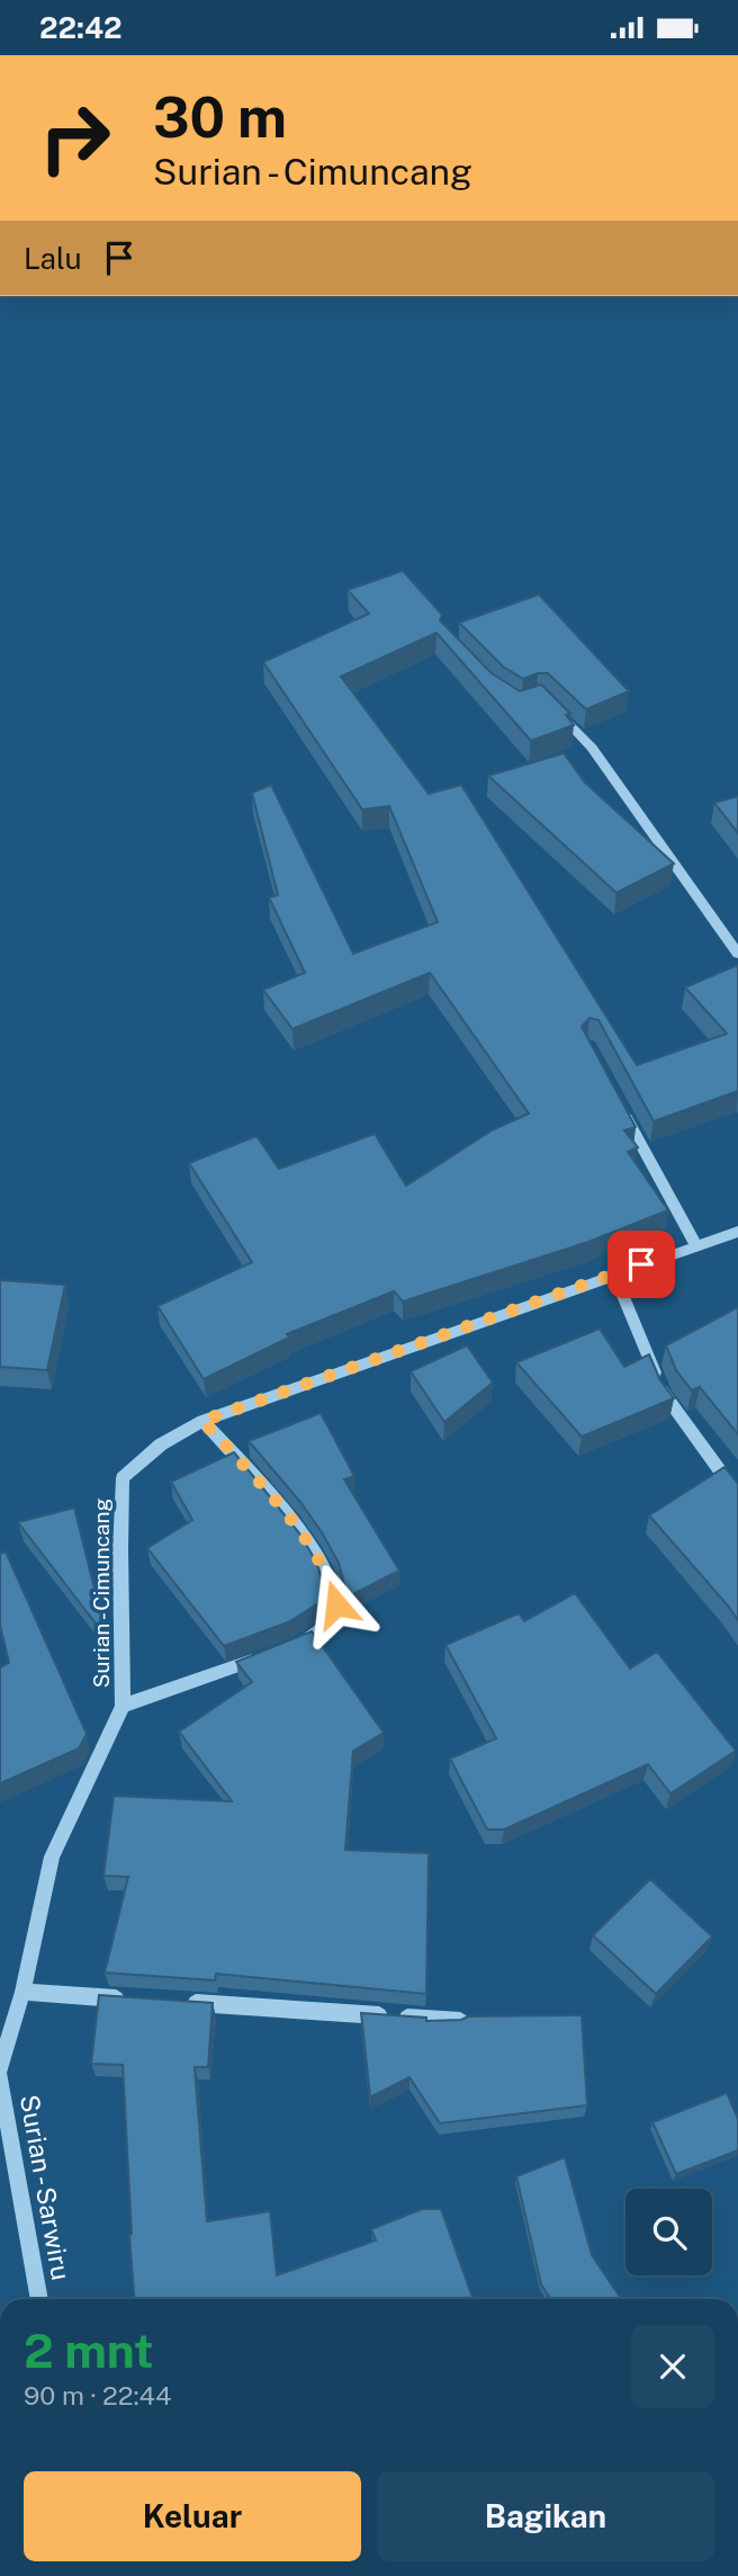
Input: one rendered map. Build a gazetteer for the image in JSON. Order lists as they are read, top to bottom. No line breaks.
{"streets":{"street":["Surian - Cimuncang","Surian - Sarwiru"]},"page":{"status":"22:42","turn":["30 m","Surian - Cimuncang"],"then":"Lalu","heading":["2 mnt","90 m · 22:44"],"buttons":["Keluar","Bagikan"]}}
